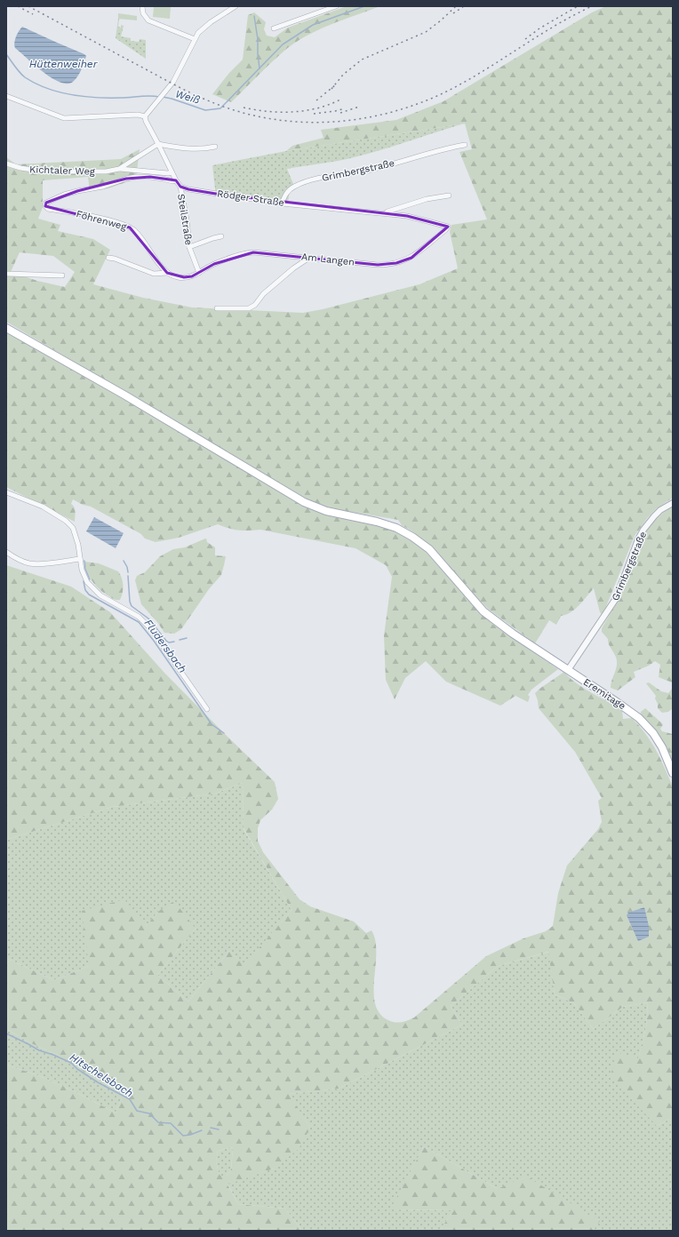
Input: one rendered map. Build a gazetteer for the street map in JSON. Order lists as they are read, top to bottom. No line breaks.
{"streets":{"main road":["Eremitage"],"street":["Kichtaler Weg","Grimbergstraße","Rödger Straße","Steilstraße","Föhrenweg","Am Langen"]},"crossings":[["Grimbergstraße","Rödger Straße"],["Grimbergstraße","Eremitage"],["Rödger Straße","Steilstraße"],["Rödger Straße","Am Langen"],["Steilstraße","Am Langen"]],"water":["Hüttenweiher","Weiß","Fludersbach","Hitschelsbach"]}
